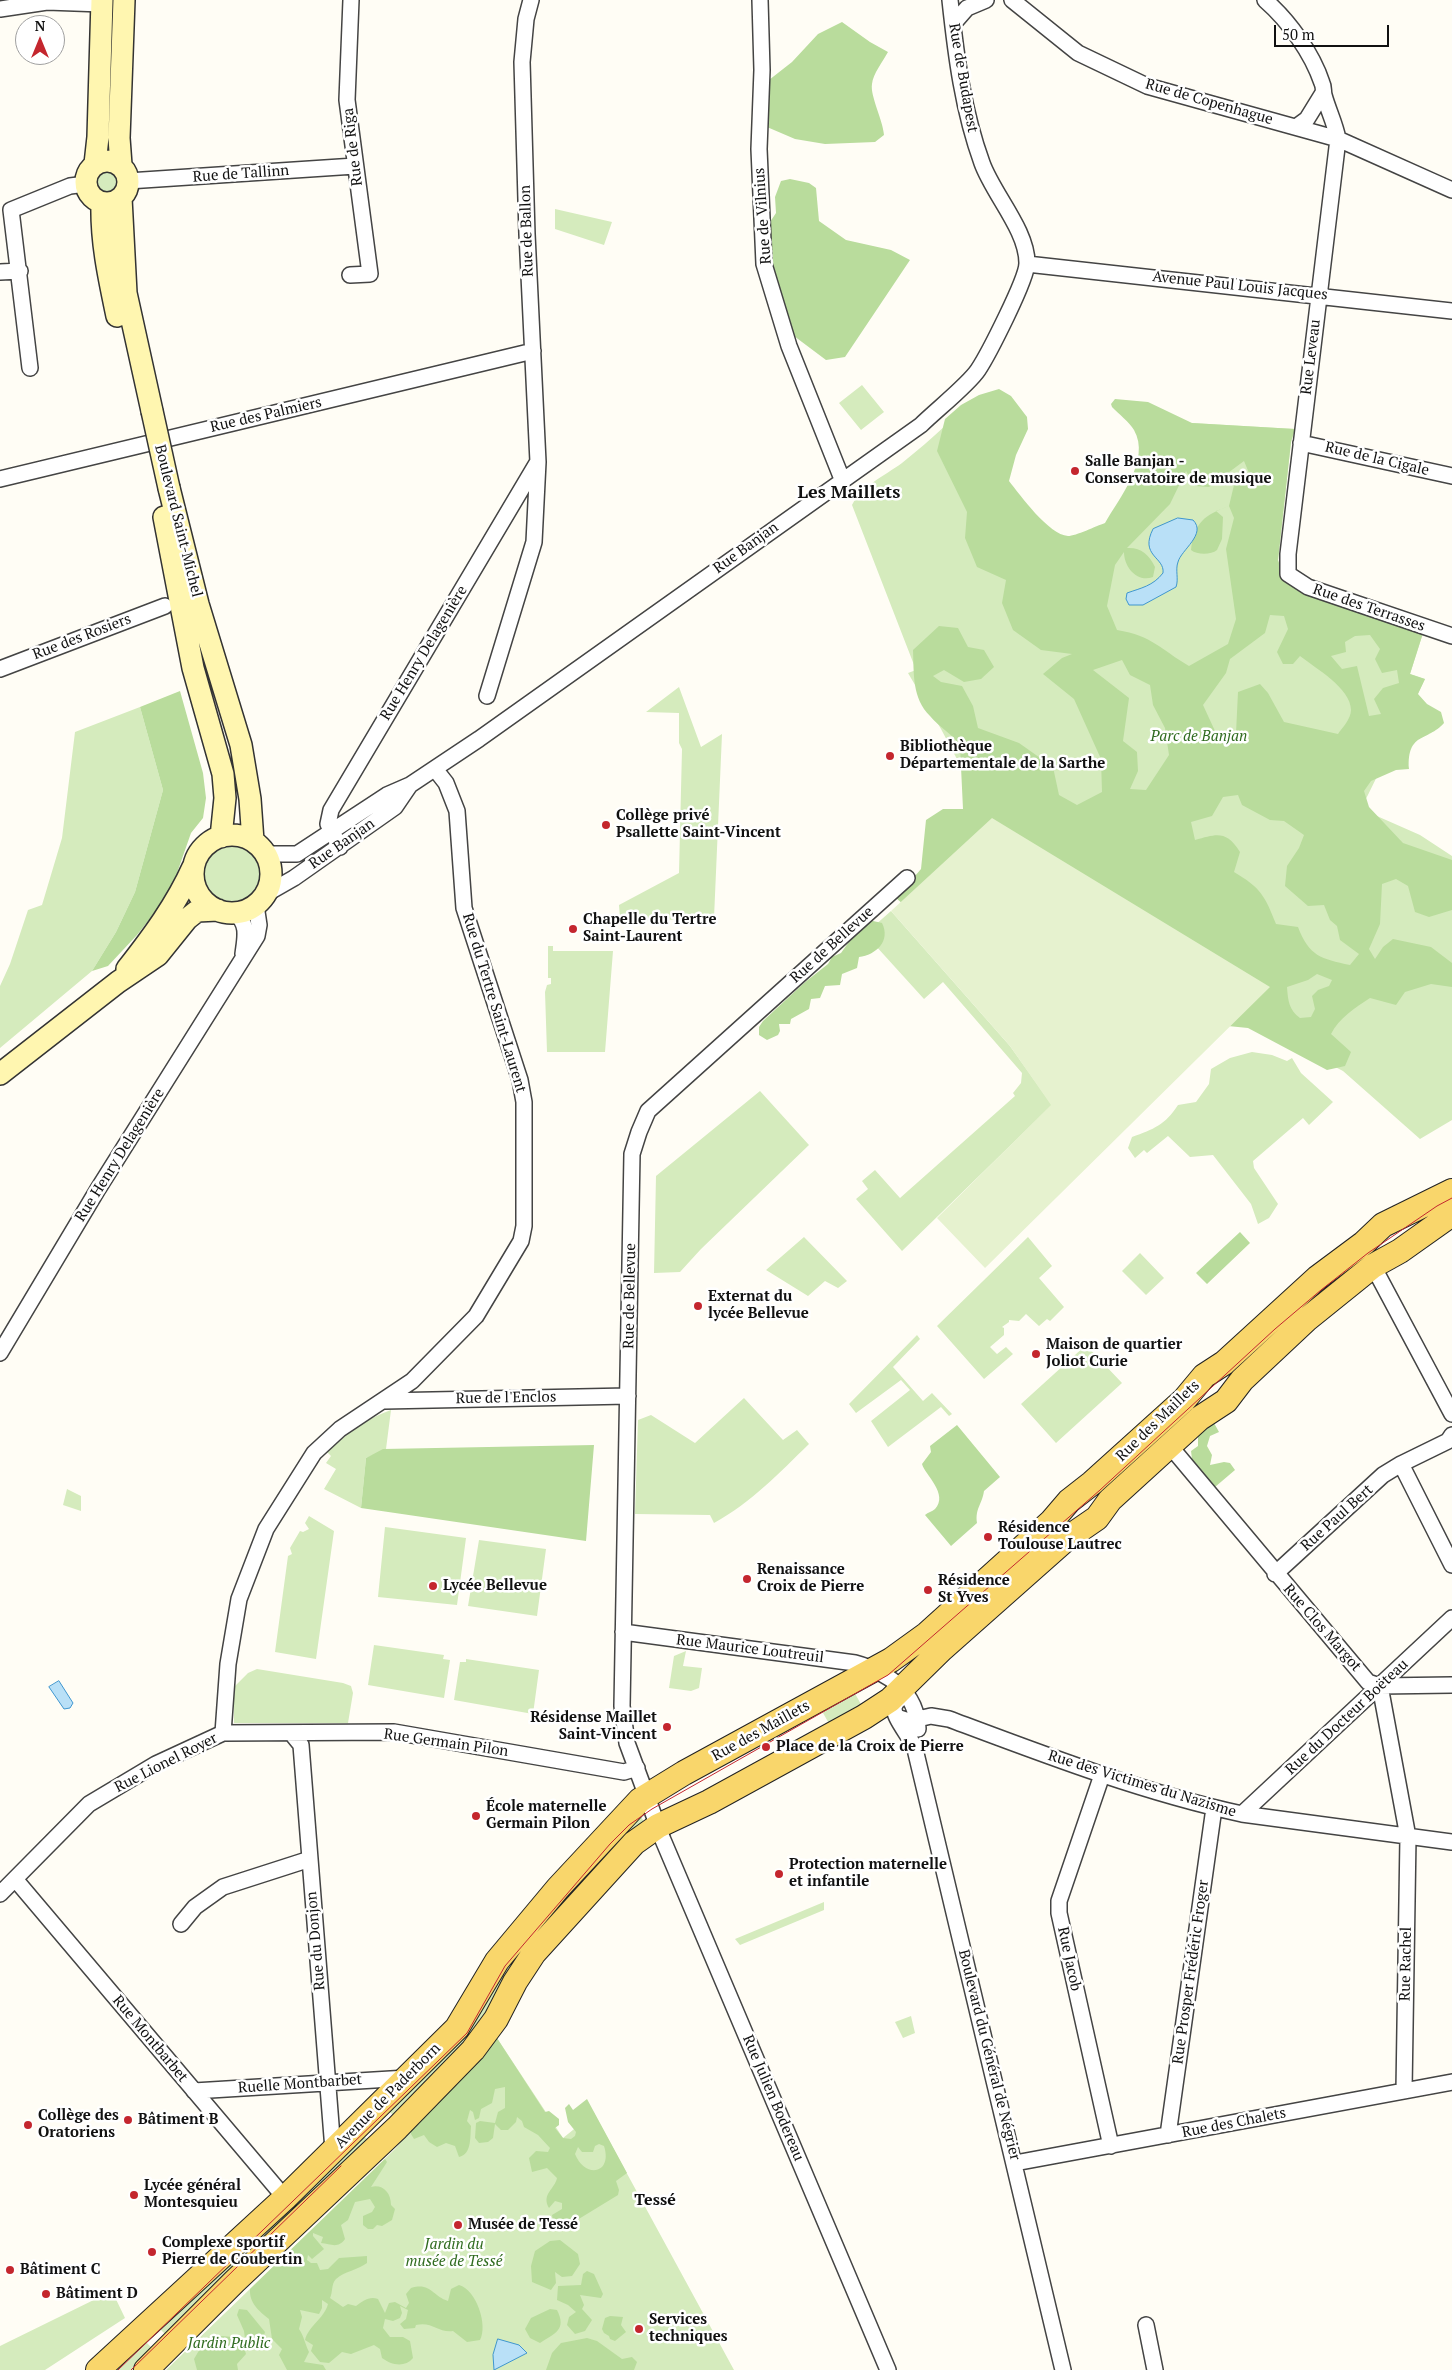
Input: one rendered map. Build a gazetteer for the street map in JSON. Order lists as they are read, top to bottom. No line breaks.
{"streets":{"main road":["Boulevard Saint-Michel","Rue des Maillets","Avenue de Paderborn"],"street":["Rue de Budapest","Rue de Copenhague","Rue de Riga","Rue de Tallinn","Rue de Vilnius","Rue de Ballon","Avenue Paul Louis Jacques","Rue Leveau","Rue des Palmiers","Rue de la Cigale","Rue Banjan","Rue des Terrasses","Rue des Rosiers","Rue Henry Delagenière","Rue de Bellevue","Rue du Tertre Saint-Laurent","Rue de l'Enclos","Rue Paul Bert","Rue Clos Margot","Rue Maurice Loutreuil","Rue du Docteur Boëteau","Rue Germain Pilon","Rue Lionel Royer","Rue des Victimes du Nazisme","Rue du Donjon","Rue Jacob","Rue Rachel","Rue Prosper Frédéric Froger","Rue Montbarbet","Boulevard du Général de Négrier","Ruelle Montbarbet","Rue Julien Bodereau","Rue des Chalets"]},"crossings":[["Rue de Budapest","Avenue Paul Louis Jacques"],["Rue de Budapest","Rue Banjan"],["Rue de Copenhague","Rue Leveau"],["Rue de Riga","Rue de Tallinn"],["Rue de Tallinn","Boulevard Saint-Michel"],["Rue de Vilnius","Rue Banjan"],["Rue de Ballon","Rue des Palmiers"],["Rue de Ballon","Rue Henry Delagenière"],["Avenue Paul Louis Jacques","Rue Leveau"],["Avenue Paul Louis Jacques","Rue Banjan"],["Rue Leveau","Rue de la Cigale"],["Rue Leveau","Rue des Terrasses"],["Boulevard Saint-Michel","Rue Banjan"],["Boulevard Saint-Michel","Rue Henry Delagenière"],["Rue Banjan","Rue Henry Delagenière"],["Rue Banjan","Rue du Tertre Saint-Laurent"],["Rue de Bellevue","Rue de l'Enclos"],["Rue de Bellevue","Rue des Maillets"],["Rue de Bellevue","Rue Maurice Loutreuil"],["Rue de Bellevue","Rue Germain Pilon"],["Rue de Bellevue","Avenue de Paderborn"],["Rue de Bellevue","Rue Julien Bodereau"],["Rue du Tertre Saint-Laurent","Rue de l'Enclos"],["Rue du Tertre Saint-Laurent","Rue Germain Pilon"],["Rue du Tertre Saint-Laurent","Rue Lionel Royer"],["Rue des Maillets","Rue Clos Margot"],["Rue des Maillets","Rue Maurice Loutreuil"],["Rue des Maillets","Rue des Victimes du Nazisme"],["Rue des Maillets","Boulevard du Général de Négrier"],["Rue des Maillets","Avenue de Paderborn"],["Rue des Maillets","Rue Julien Bodereau"],["Rue Paul Bert","Rue Clos Margot"],["Rue Clos Margot","Rue du Docteur Boëteau"],["Rue du Docteur Boëteau","Rue des Victimes du Nazisme"],["Rue Germain Pilon","Rue Lionel Royer"],["Rue Germain Pilon","Rue du Donjon"],["Rue Lionel Royer","Rue Montbarbet"],["Rue des Victimes du Nazisme","Rue Jacob"],["Rue des Victimes du Nazisme","Rue Rachel"],["Rue des Victimes du Nazisme","Rue Prosper Frédéric Froger"],["Rue des Victimes du Nazisme","Boulevard du Général de Négrier"],["Rue du Donjon","Ruelle Montbarbet"],["Rue du Donjon","Avenue de Paderborn"],["Rue Jacob","Rue des Chalets"],["Rue Rachel","Rue des Chalets"],["Rue Prosper Frédéric Froger","Rue des Chalets"],["Rue Montbarbet","Ruelle Montbarbet"],["Rue Montbarbet","Avenue de Paderborn"],["Boulevard du Général de Négrier","Rue des Chalets"],["Ruelle Montbarbet","Avenue de Paderborn"],["Avenue de Paderborn","Rue Julien Bodereau"]],"districts":["Les Maillets","Tessé"],"parks":["Parc de Banjan","Jardin du musée de Tessé","Jardin Public"],"places":["Salle Banjan - Conservatoire de musique","Bibliothèque Départementale de la Sarthe","Collège privé Psallette Saint-Vincent","Chapelle du Tertre Saint-Laurent","Externat du lycée Bellevue","Maison de quartier Joliot Curie","Résidence Toulouse Lautrec","Renaissance Croix de Pierre","Lycée Bellevue","Résidence St Yves","Résidense Maillet Saint-Vincent","Place de la Croix de Pierre","École maternelle Germain Pilon","Protection maternelle et infantile","Bâtiment B","Collège des Oratoriens","Lycée général Montesquieu","Musée de Tessé","Complexe sportif Pierre de Coubertin","Bâtiment C","Bâtiment D","Services techniques"],"scale_bar":"50 m","north":"top"}
